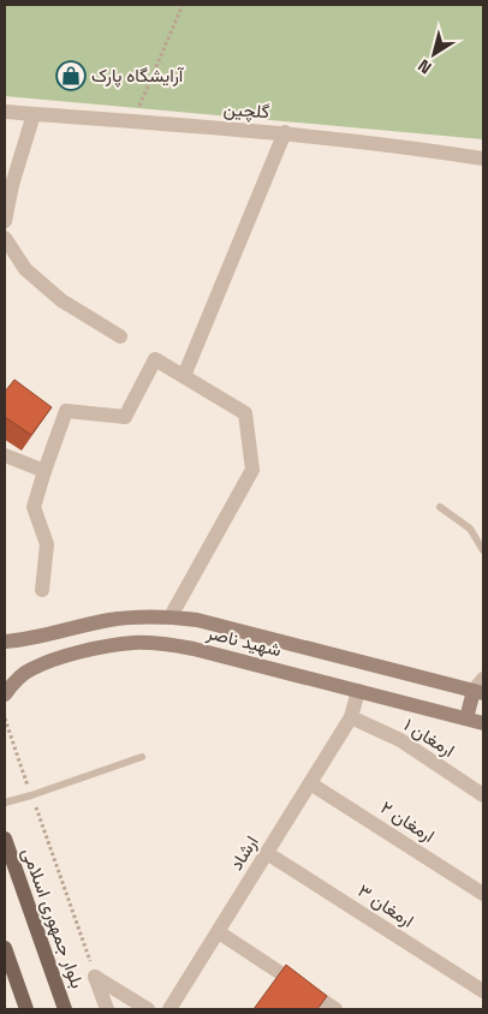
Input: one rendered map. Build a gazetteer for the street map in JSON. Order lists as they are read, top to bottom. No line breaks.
{"streets":{"main road":["شهید ناصر","بلوار جمهوری اسلامی"],"street":["گلچین","ارمغان ۱","ارمغان ۲","ارشاد","ارمغان ۳"]},"crossings":[["شهید ناصر","ارشاد"],["ارمغان ۱","ارشاد"],["ارمغان ۲","ارشاد"],["ارشاد","ارمغان ۳"]],"places":{"shop":["آرایشگاه پارک"]},"north":"bottom left"}
